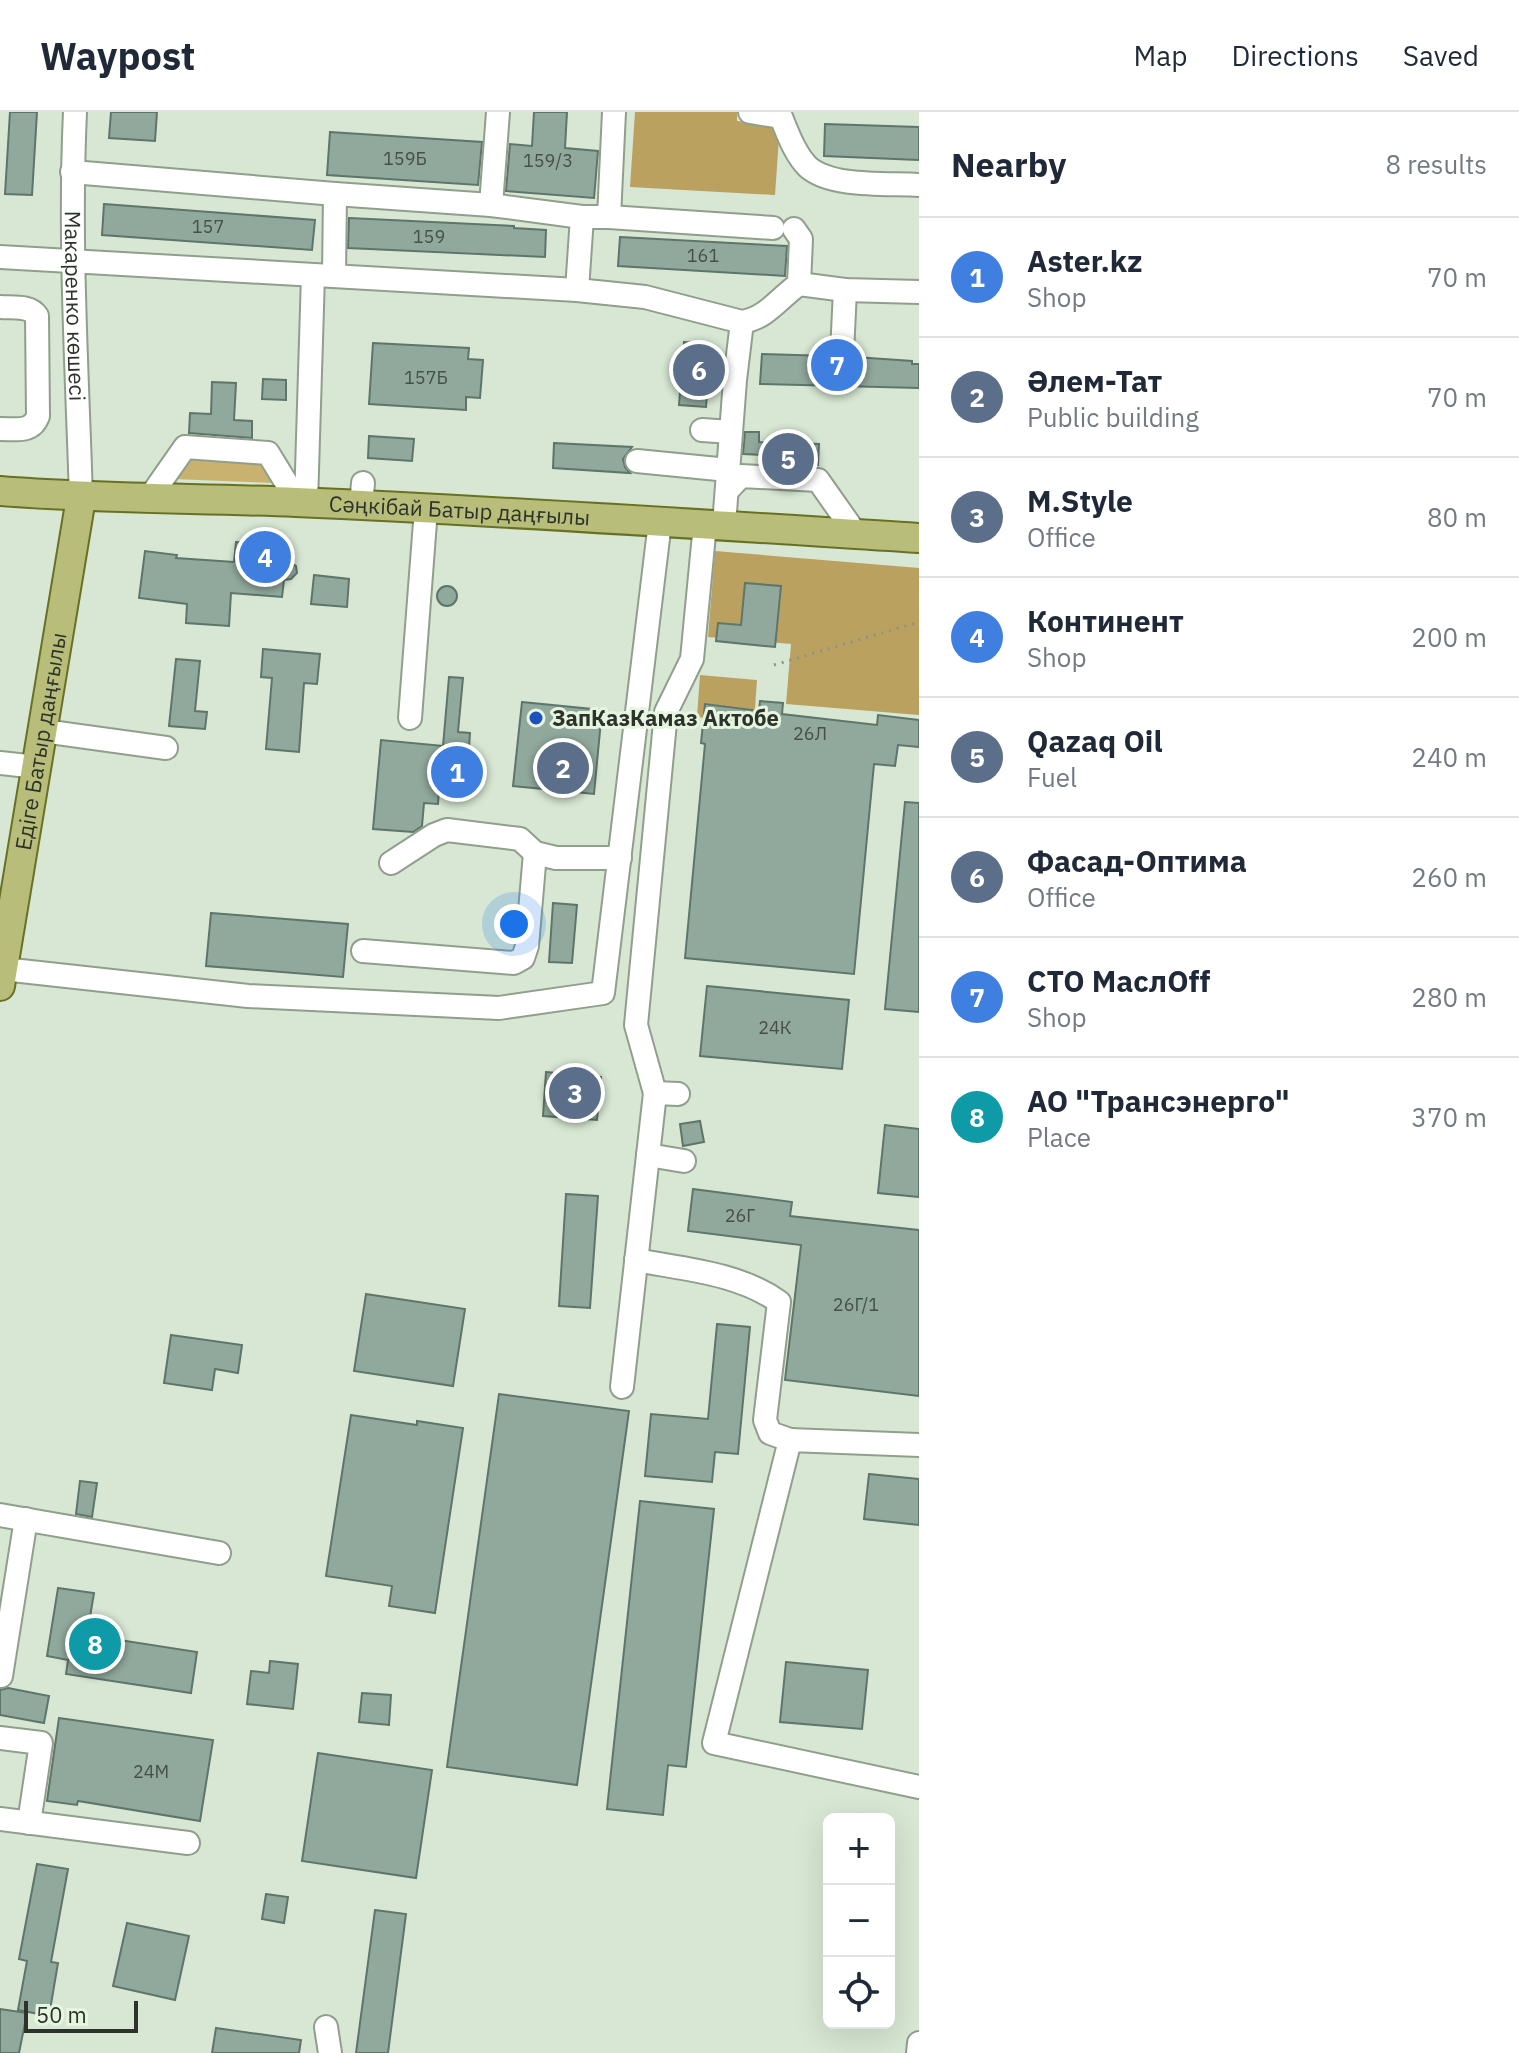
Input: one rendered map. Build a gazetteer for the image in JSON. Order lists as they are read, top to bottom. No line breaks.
{"streets":{"main road":["Сәңкібай Батыр даңғылы","Едіге Батыр даңғылы"],"street":["Макаренко көшесі"]},"crossings":[["Макаренко көшесі","Сәңкібай Батыр даңғылы"],["Макаренко көшесі","Едіге Батыр даңғылы"],["Сәңкібай Батыр даңғылы","Едіге Батыр даңғылы"]],"places":["ЗапКазКамаз Актобе"],"house_numbers":["159Б","159/3","157","159","161","157Б","26Л","24К","26Г","26Г/1","24М"],"scale_bar":"50 m","page":{"header":"Waypost","nav":["Map","Directions","Saved"],"heading":["Nearby","8 results"],"list":[{"mark":"1","name":"Aster.kz","note":"Shop","value":"70 m"},{"mark":"2","name":"Әлем-Тат","note":"Public building","value":"70 m"},{"mark":"3","name":"M.Style","note":"Office","value":"80 m"},{"mark":"4","name":"Континент","note":"Shop","value":"200 m"},{"mark":"5","name":"Qazaq Oil","note":"Fuel","value":"240 m"},{"mark":"6","name":"Фасад-Оптима","note":"Office","value":"260 m"},{"mark":"7","name":"СТО МаслOff","note":"Shop","value":"280 m"},{"mark":"8","name":"АО \"Трансэнерго\"","note":"Place","value":"370 m"}],"pins":["7","6","5","4","2","1","3","8"],"map_buttons":["+","−"],"scale":"50 m"}}
